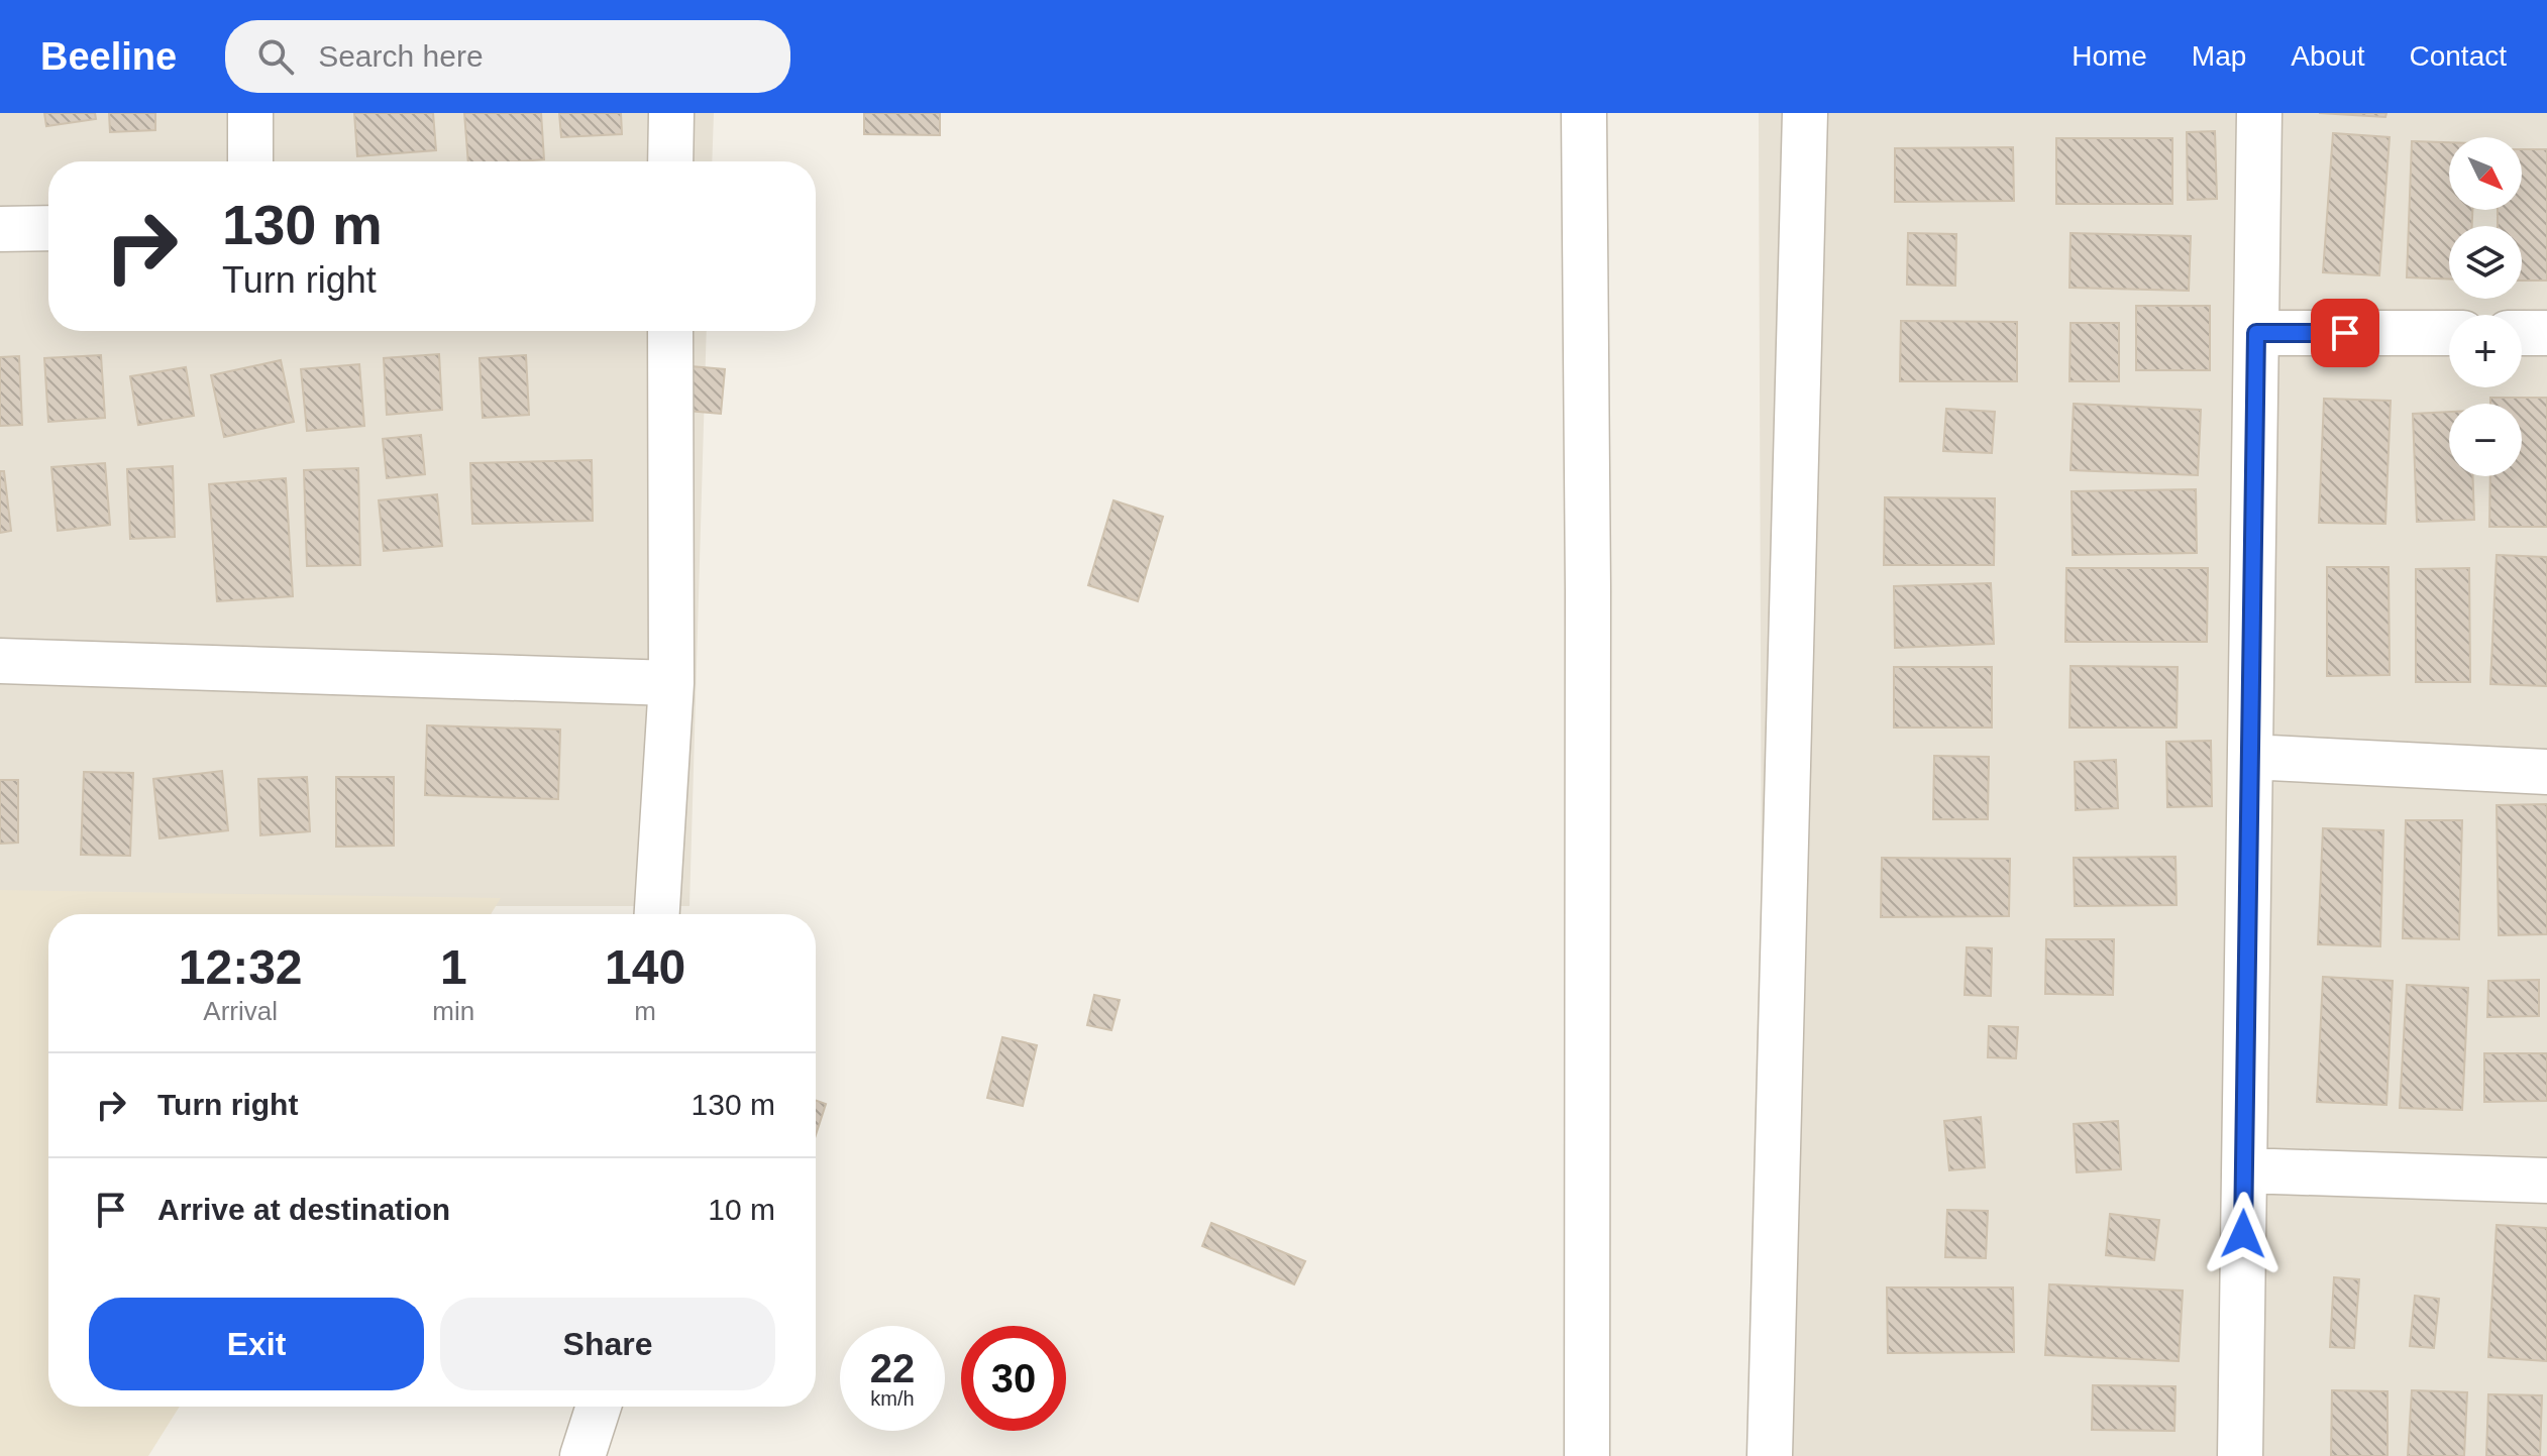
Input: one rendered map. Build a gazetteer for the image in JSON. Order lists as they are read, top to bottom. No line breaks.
{"north":"bottom right","page":{"header":"Beeline","search":"Search here","nav":["Home","Map","About","Contact"],"map_buttons":["+","−"],"turn":["130 m","Turn right"],"eta":["12:32","Arrival","1","min","140","m"],"list":[{"name":"Turn right","value":"130 m"},{"name":"Arrive at destination","value":"10 m"}],"buttons":["Exit","Share"],"speed":"22 km/h","limit":"30"}}
